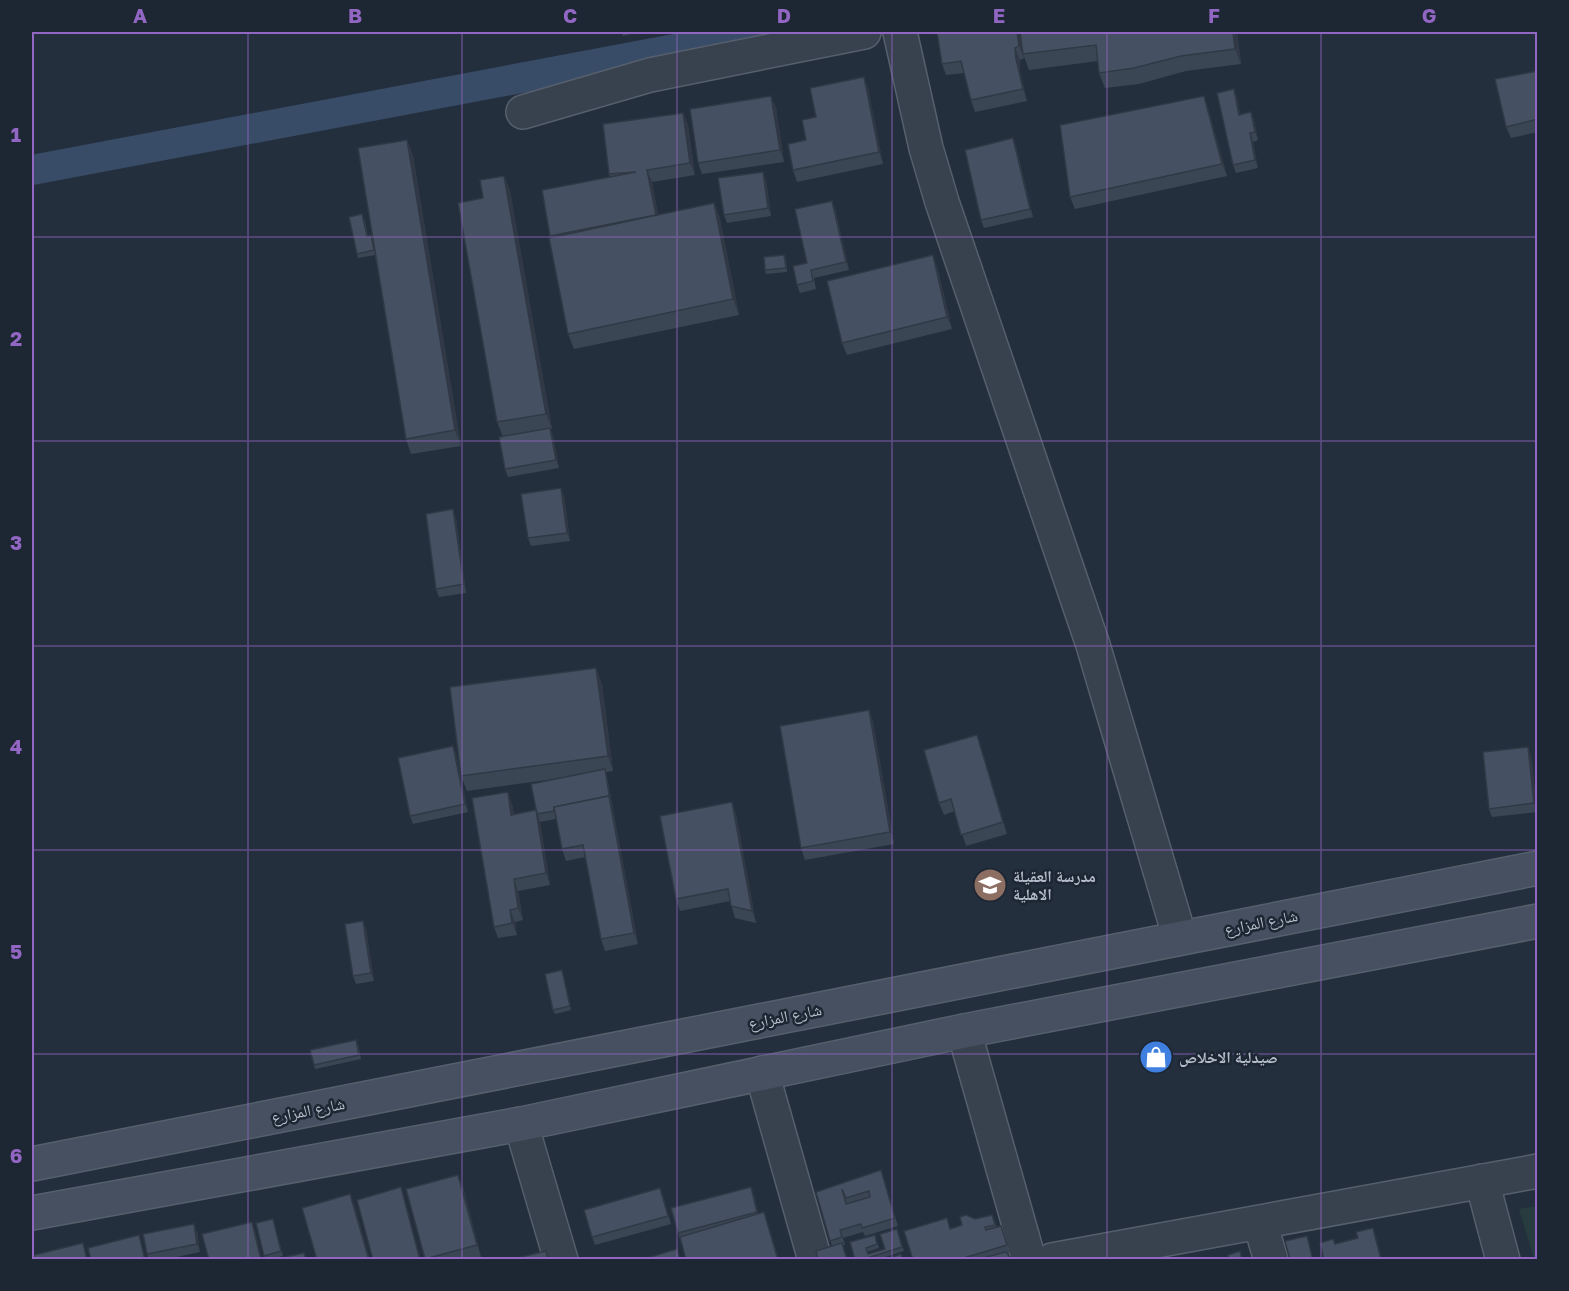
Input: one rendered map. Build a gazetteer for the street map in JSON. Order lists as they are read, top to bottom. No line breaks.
{"streets":{"street":["شارع المزارع"]},"places":{"school or university":["مدرسة العقيلة الاهلية"],"shop":["صيدلية الاخلاص"]},"grid":{"columns":["A","B","C","D","E","F","G"],"rows":["1","2","3","4","5","6"]}}
